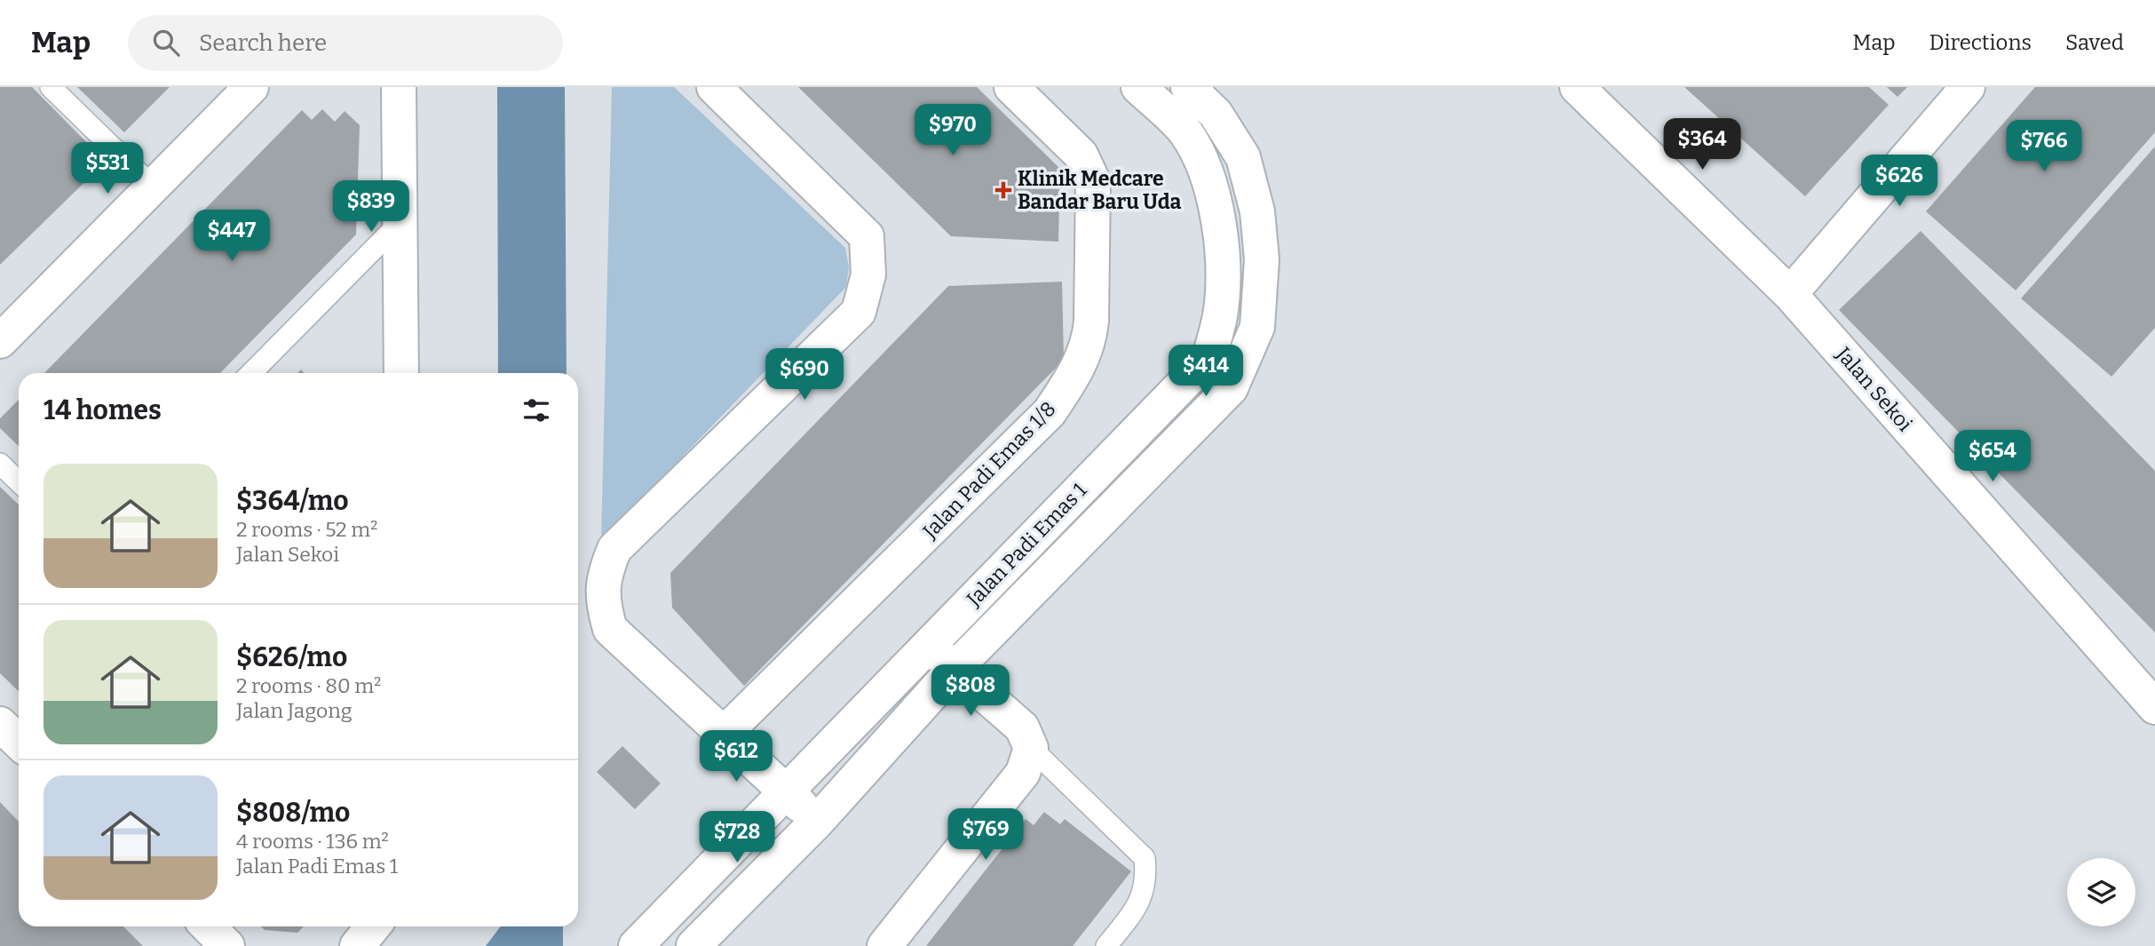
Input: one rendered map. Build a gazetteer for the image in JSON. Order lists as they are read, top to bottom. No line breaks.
{"streets":{"street":["Jalan Sekoi","Jalan Padi Emas 1/8","Jalan Padi Emas 1"]},"places":{"health":["Klinik Medcare Bandar Baru Uda"]},"page":{"header":"Map","search":"Search here","nav":["Map","Directions","Saved"],"price":["$970","$364","$766","$531","$626","$839","$447","$414","$690","$654","$808","$612","$769","$728"],"heading":"14 homes","list":[{"name":"$364/mo","note":"2 rooms · 52 m² · Jalan Sekoi"},{"name":"$626/mo","note":"2 rooms · 80 m² · Jalan Jagong"},{"name":"$808/mo","note":"4 rooms · 136 m² · Jalan Padi Emas 1"}]}}
